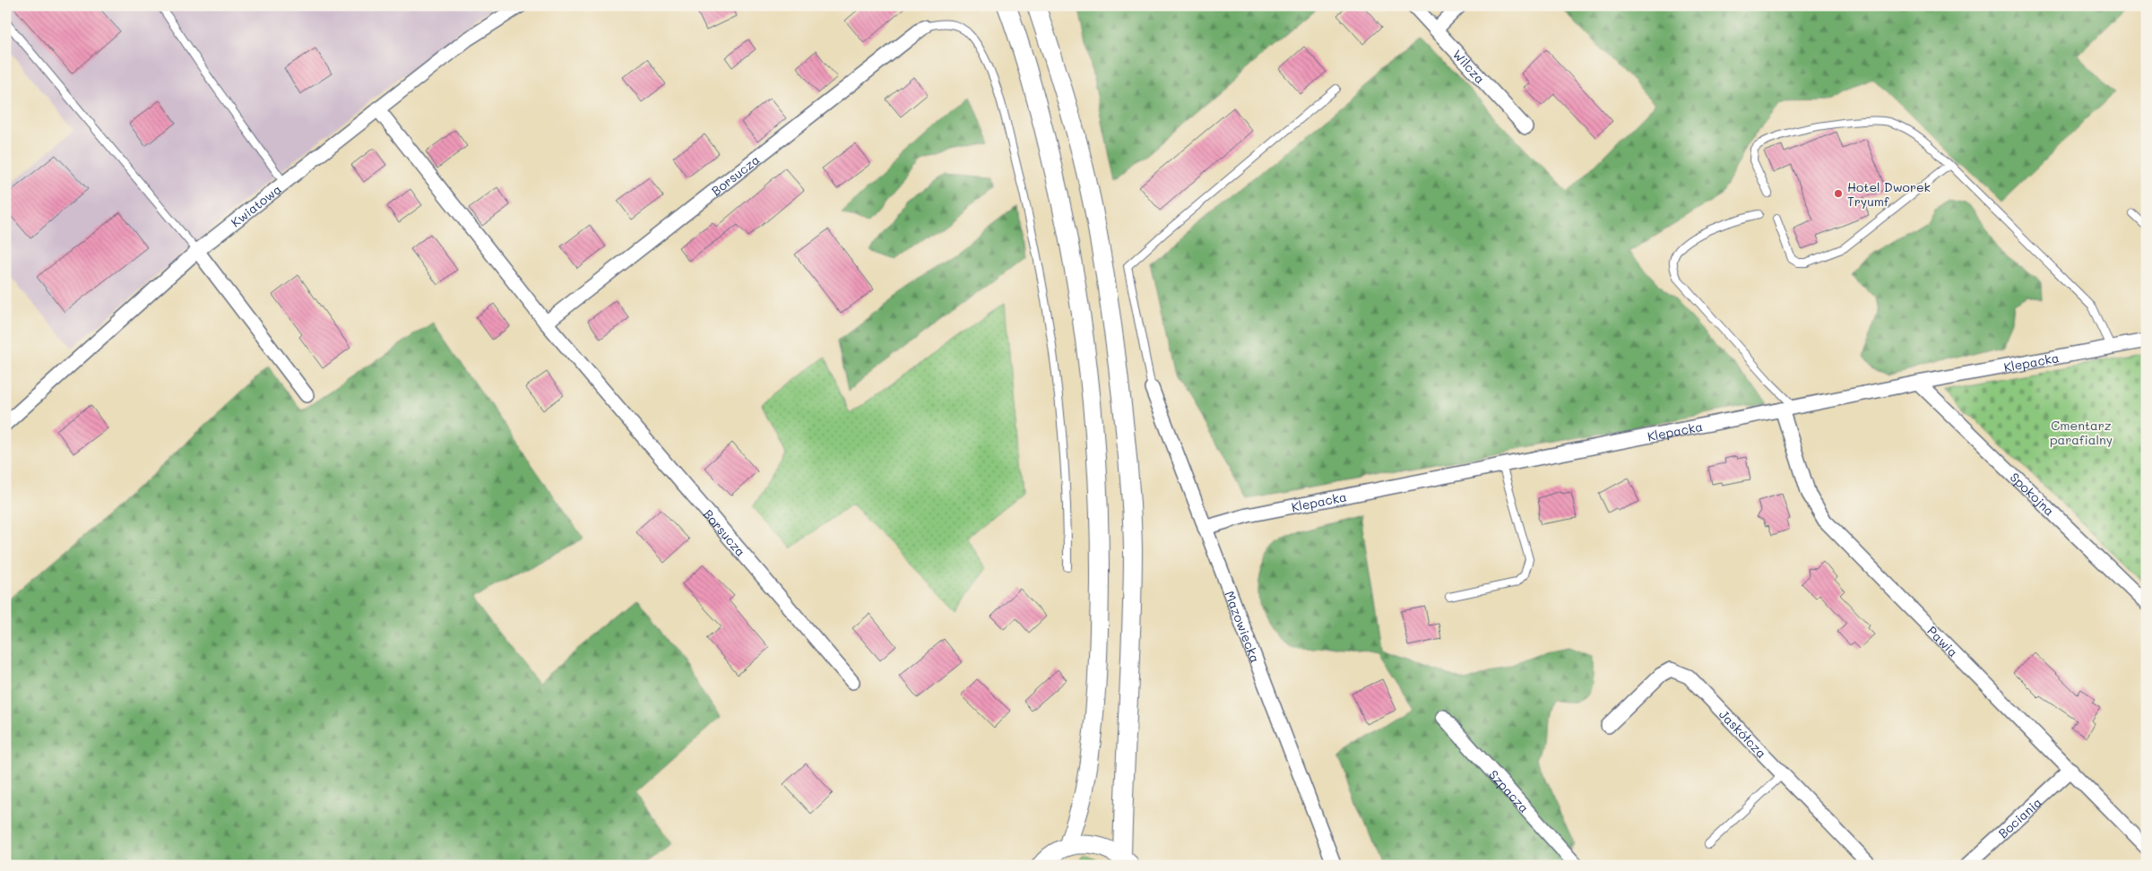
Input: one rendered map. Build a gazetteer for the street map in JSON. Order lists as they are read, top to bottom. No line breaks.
{"streets":{"street":["Wilcza","Borsucza","Kwiatowa","Klepacka","Spokojna","Mazowiecka","Pawia","Jaskółcza","Szpacza","Bociania"]},"crossings":[["Borsucza","Kwiatowa"],["Klepacka","Spokojna"],["Klepacka","Mazowiecka"],["Klepacka","Pawia"],["Pawia","Bociania"]],"parks":["Cmentarz parafialny"],"places":["Hotel Dworek Tryumf"]}
